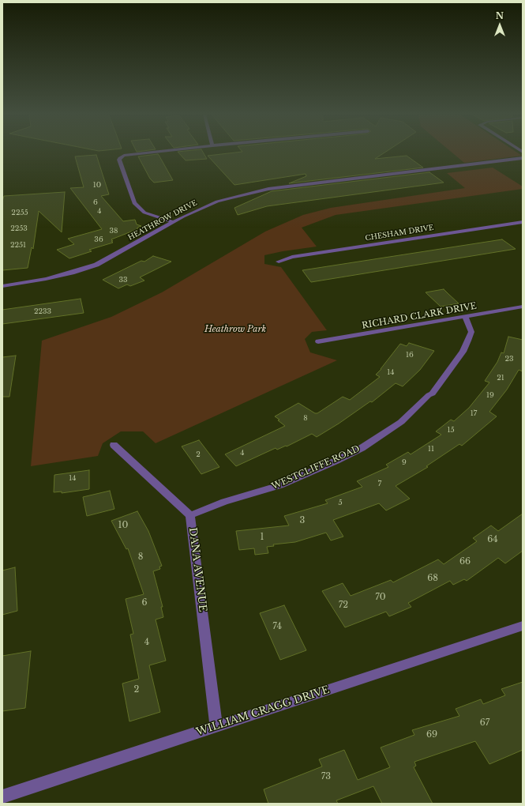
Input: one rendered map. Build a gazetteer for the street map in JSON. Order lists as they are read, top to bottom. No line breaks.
{"streets":{"street":["HEATHROW DRIVE","CHESHAM DRIVE","RICHARD CLARK DRIVE","WESTCLIFFE ROAD","DANA AVENUE","WILLIAM CRAGG DRIVE"]},"crossings":[["RICHARD CLARK DRIVE","WESTCLIFFE ROAD"],["WESTCLIFFE ROAD","DANA AVENUE"],["DANA AVENUE","WILLIAM CRAGG DRIVE"]],"parks":["Heathrow Park"],"house_numbers":["10","6","4","2255","2253","38","36","2251","33","2233","16","23","14","21","19","17","8","15","11","4","2","9","14","7","5","3","10","1","64","8","66","68","70","6","72","74","4","2","67","69","73"],"north":"top"}
